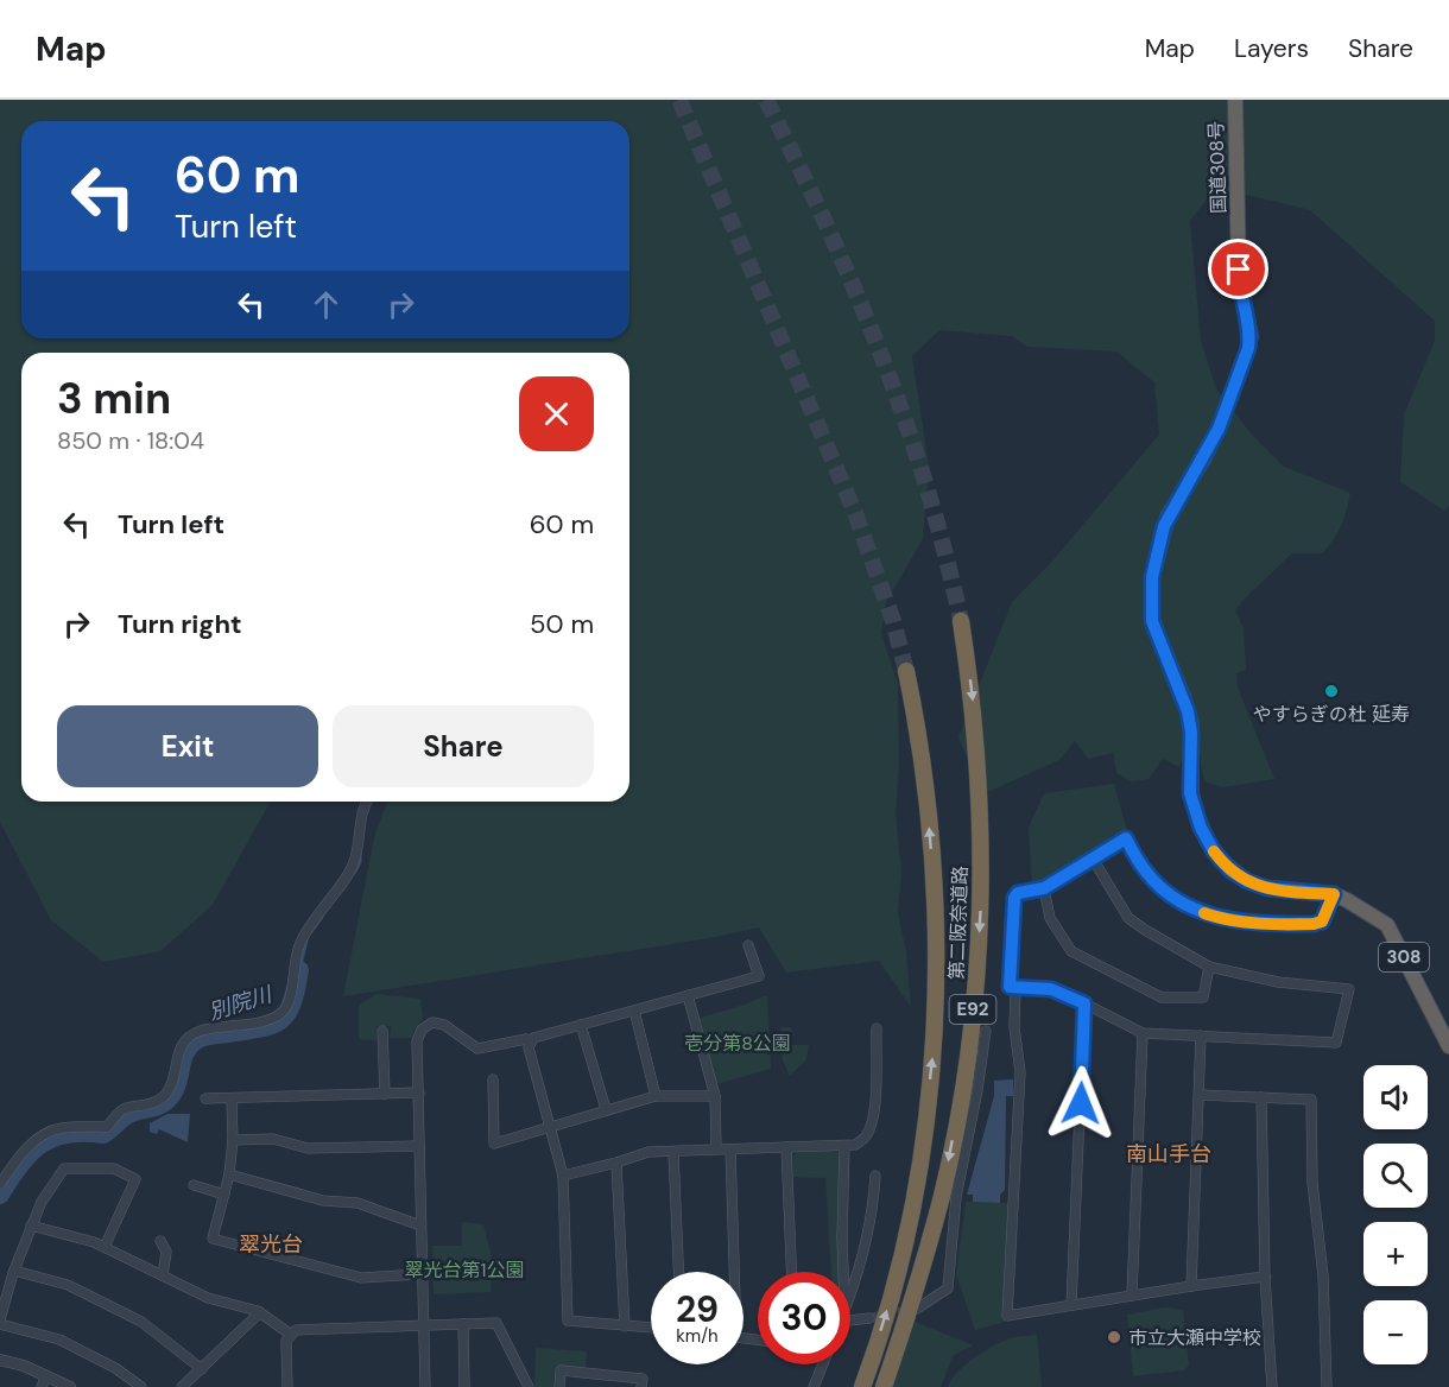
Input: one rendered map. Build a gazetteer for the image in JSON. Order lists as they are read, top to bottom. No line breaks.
{"streets":{"highway":["国道308号","第二阪奈道路","308","E92"]},"districts":["南山手台","翠光台"],"water":["別院川"],"parks":["壱分第8公園","翠光台第1公園"],"places":["やすらぎの杜 延寿","市立大瀬中学校"],"page":{"header":"Map","nav":["Map","Layers","Share"],"turn":["60 m","Turn left"],"heading":["3 min","850 m · 18:04"],"list":[{"name":"Turn left","value":"60 m"},{"name":"Turn right","value":"50 m"}],"buttons":["Exit","Share"],"map_buttons":["+","−"],"speed":"29 km/h","limit":"30"}}
